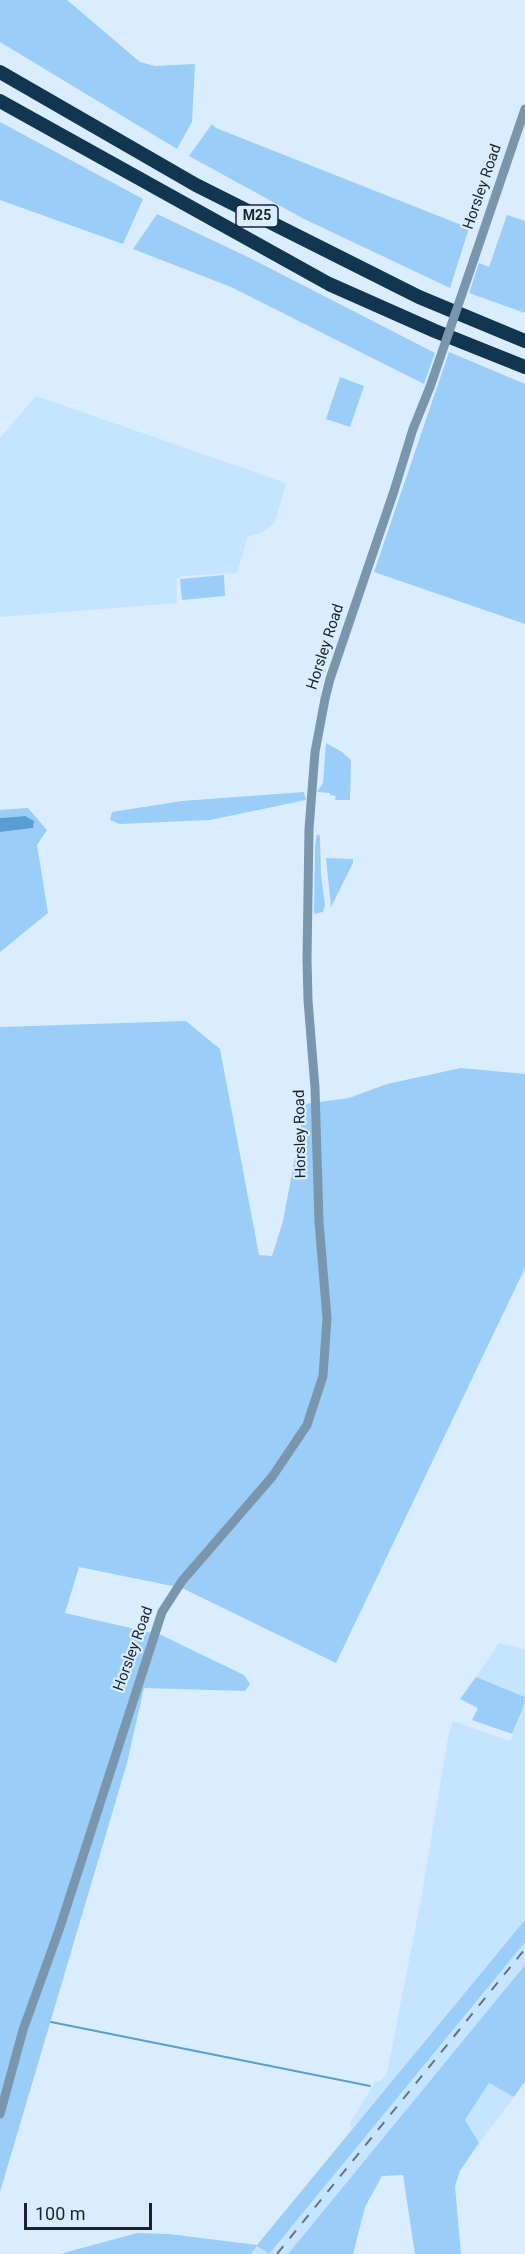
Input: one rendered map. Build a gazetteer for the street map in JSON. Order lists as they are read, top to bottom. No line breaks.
{"streets":{"highway":["M25"],"street":["Horsley Road"]},"scale_bar":"100 m"}
